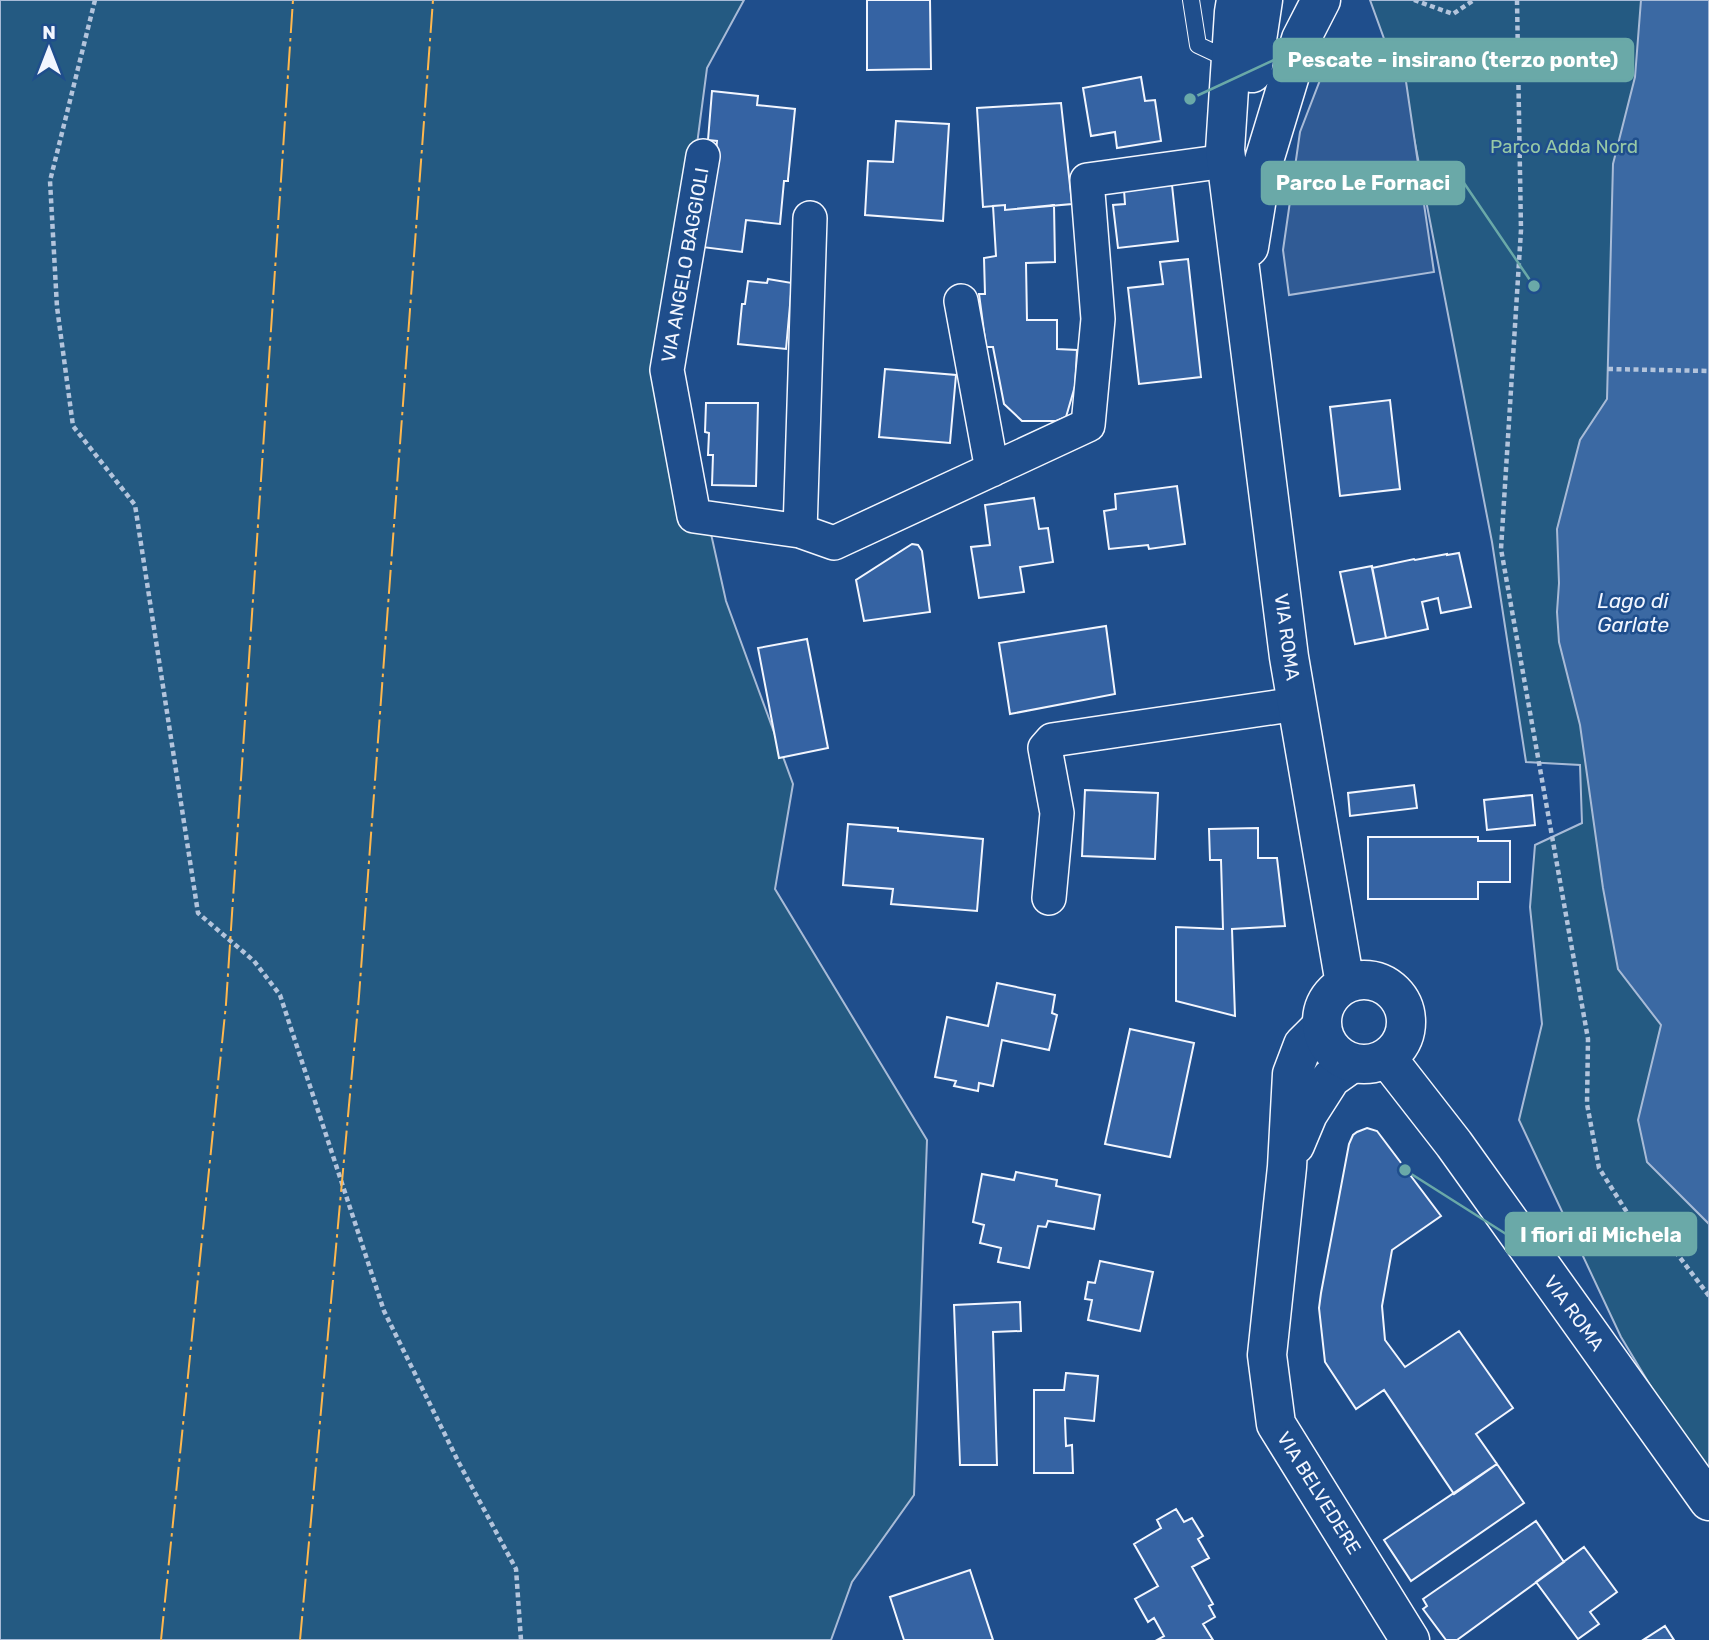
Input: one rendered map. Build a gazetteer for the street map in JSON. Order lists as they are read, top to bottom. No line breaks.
{"streets":{"main road":["VIA ROMA","VIA BELVEDERE"],"street":["VIA ANGELO BAGGIOLI"]},"crossings":[["VIA ROMA","VIA BELVEDERE"]],"water":["Lago di Garlate"],"parks":["Parco Adda Nord"],"places":["Pescate - insirano (terzo ponte)","Parco Le Fornaci","I fiori di Michela"],"north":"top"}
